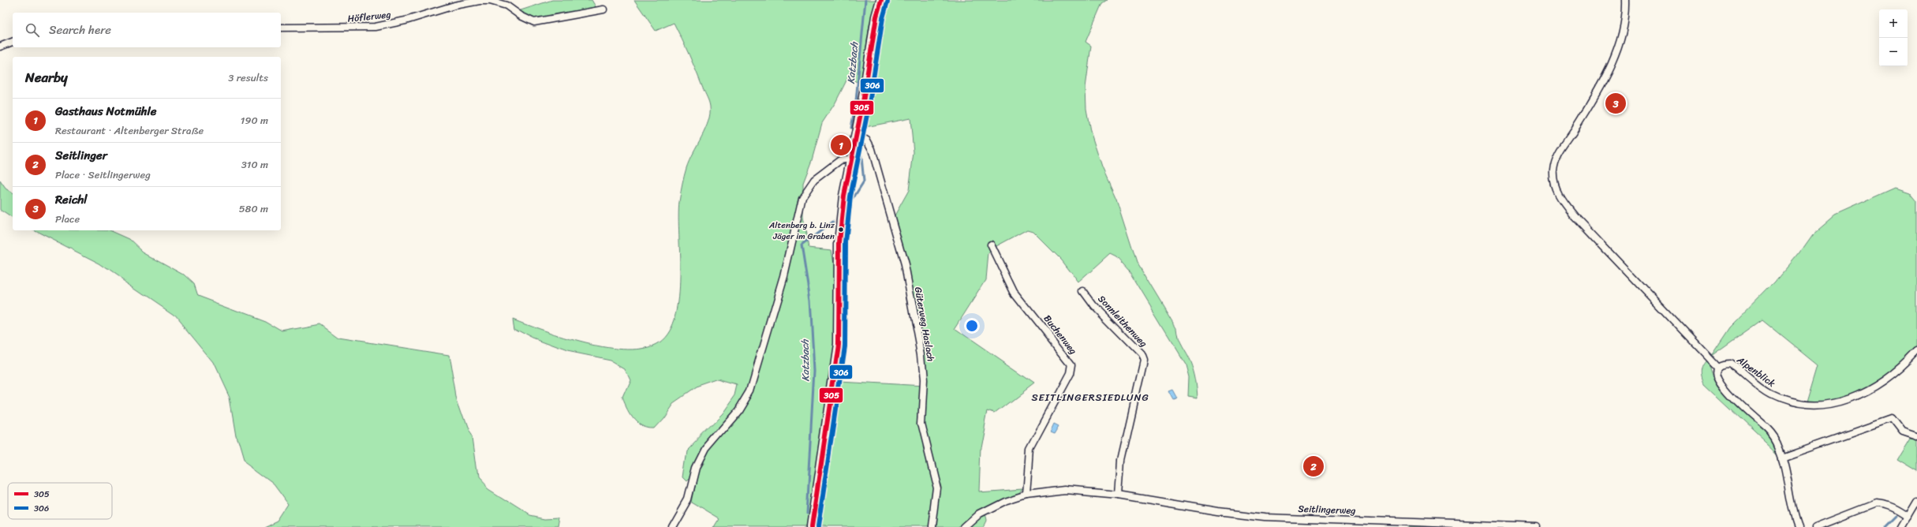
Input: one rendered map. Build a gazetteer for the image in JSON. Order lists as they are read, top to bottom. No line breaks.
{"streets":{"street":["Höflerweg","Sonnleithenweg","Güterweg Haslach","Buchenweg","Alpenblick","Seitlingerweg"]},"crossings":[["Sonnleithenweg","Seitlingerweg"]],"districts":["SEITLINGERSIEDLUNG"],"water":["Katzbach"],"places":["Altenberg b. Linz Jäger im Graben"],"lines":["transit line 305","transit line 306"],"legend":["305","306"],"page":{"map_buttons":["+","−"],"search":"Search here","heading":["Nearby","3 results"],"pins":["3","1","2"],"list":[{"mark":"1","name":"Gasthaus Notmühle","note":"Restaurant · Altenberger Straße","value":"190 m"},{"mark":"2","name":"Seitlinger","note":"Place · Seitlingerweg","value":"310 m"},{"mark":"3","name":"Reichl","note":"Place","value":"580 m"}]}}
